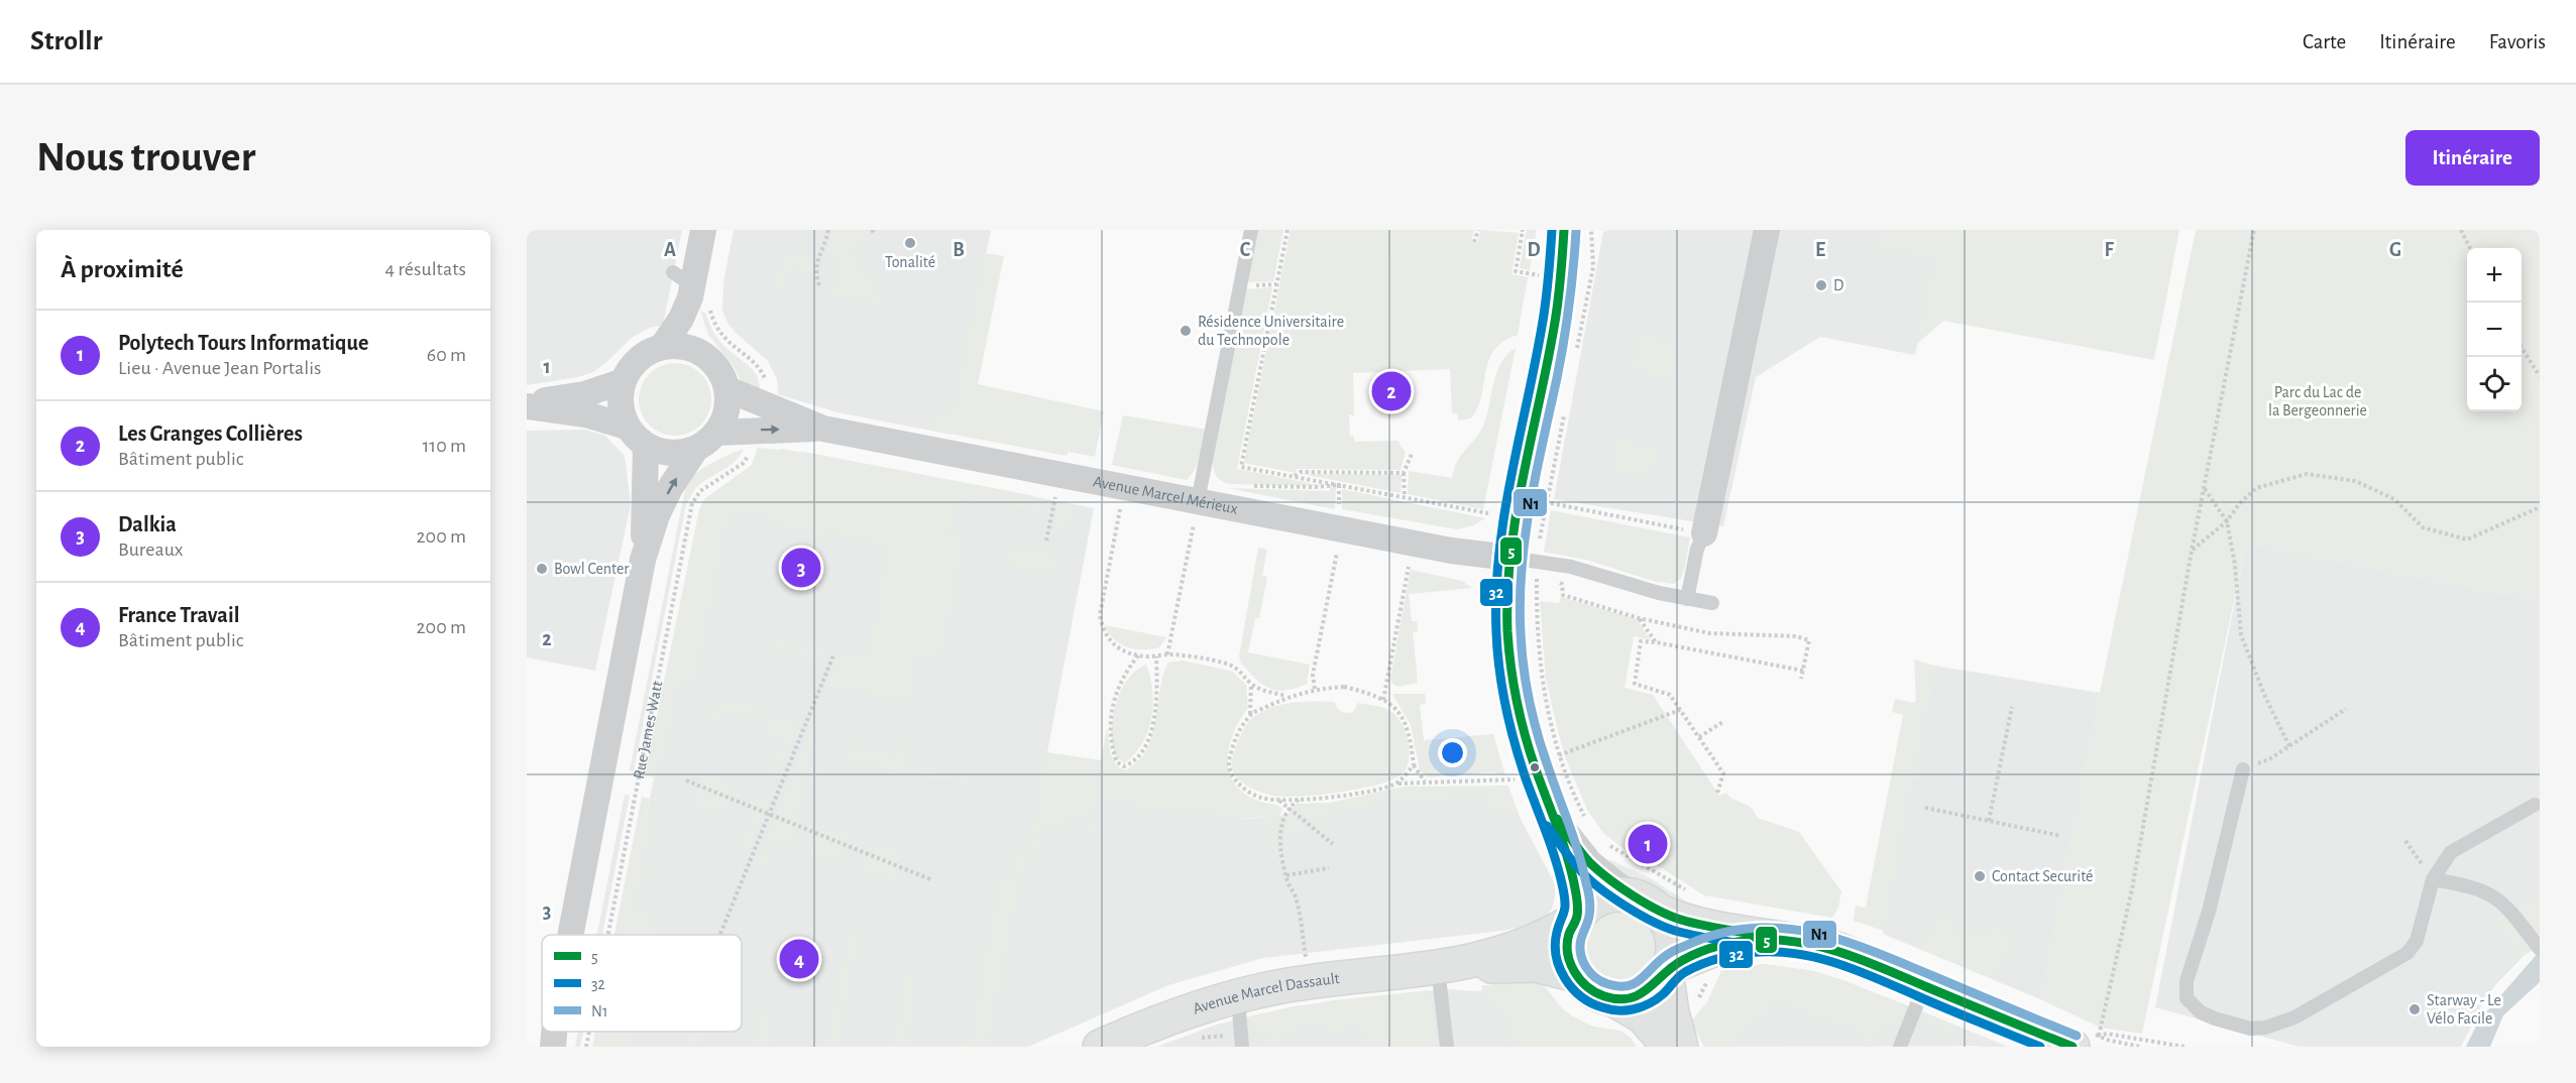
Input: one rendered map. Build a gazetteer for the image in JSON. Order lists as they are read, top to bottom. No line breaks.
{"streets":{"street":["Avenue Marcel Mérieux","Avenue Marcel Dassault"],"path":["Rue James Watt"]},"parks":["Parc du Lac de la Bergeonnerie"],"places":["Tonalité","D","Résidence Universitaire du Technopole","Bowl Center","Contact Securité","Starway - Le Vélo Facile"],"lines":["transit line 5","transit line 32","transit line N1"],"legend":["5","32","N1"],"page":{"header":"Strollr","nav":["Carte","Itinéraire","Favoris"],"buttons":"Itinéraire","title":"Nous trouver","heading":["À proximité","4 résultats"],"map_buttons":["+","−"],"list":[{"mark":"1","name":"Polytech Tours Informatique","note":"Lieu · Avenue Jean Portalis","value":"60 m"},{"mark":"2","name":"Les Granges Collières","note":"Bâtiment public","value":"110 m"},{"mark":"3","name":"Dalkia","note":"Bureaux","value":"200 m"},{"mark":"4","name":"France Travail","note":"Bâtiment public","value":"200 m"}],"pins":["2","3","1","4"]},"grid":{"columns":["A","B","C","D","E","F","G"],"rows":["1","2","3"]}}
